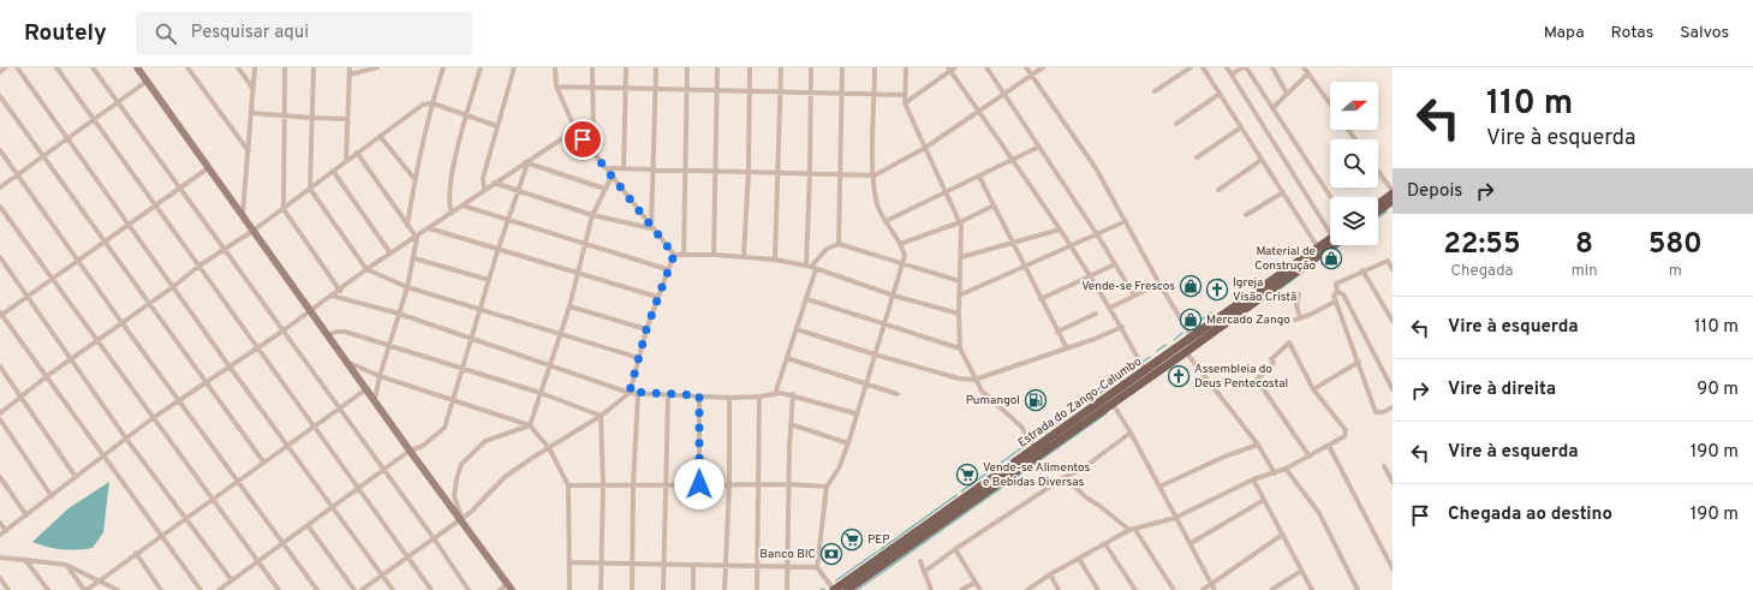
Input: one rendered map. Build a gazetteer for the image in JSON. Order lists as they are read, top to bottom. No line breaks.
{"streets":{"main road":["Estrada do Zango-Calumbo"]},"places":{"shop":["Material de Construção","Vende-se Frescos","Mercado Zango"],"church":["Igreja Visão Cristã","Assembleia do Deus Pentecostal"],"fuel station":["Pumangol"],"supermarket":["Vende-se Alimentos e Bebidas Diversas","PEP"],"bank":["Banco BIC"]},"north":"right","page":{"header":"Routely","search":"Pesquisar aqui","nav":["Mapa","Rotas","Salvos"],"turn":["110 m","Vire à esquerda"],"then":"Depois","eta":["22:55","Chegada","8","min","580","m"],"list":[{"name":"Vire à esquerda","value":"110 m"},{"name":"Vire à direita","value":"90 m"},{"name":"Vire à esquerda","value":"190 m"},{"name":"Chegada ao destino","value":"190 m"}]}}
